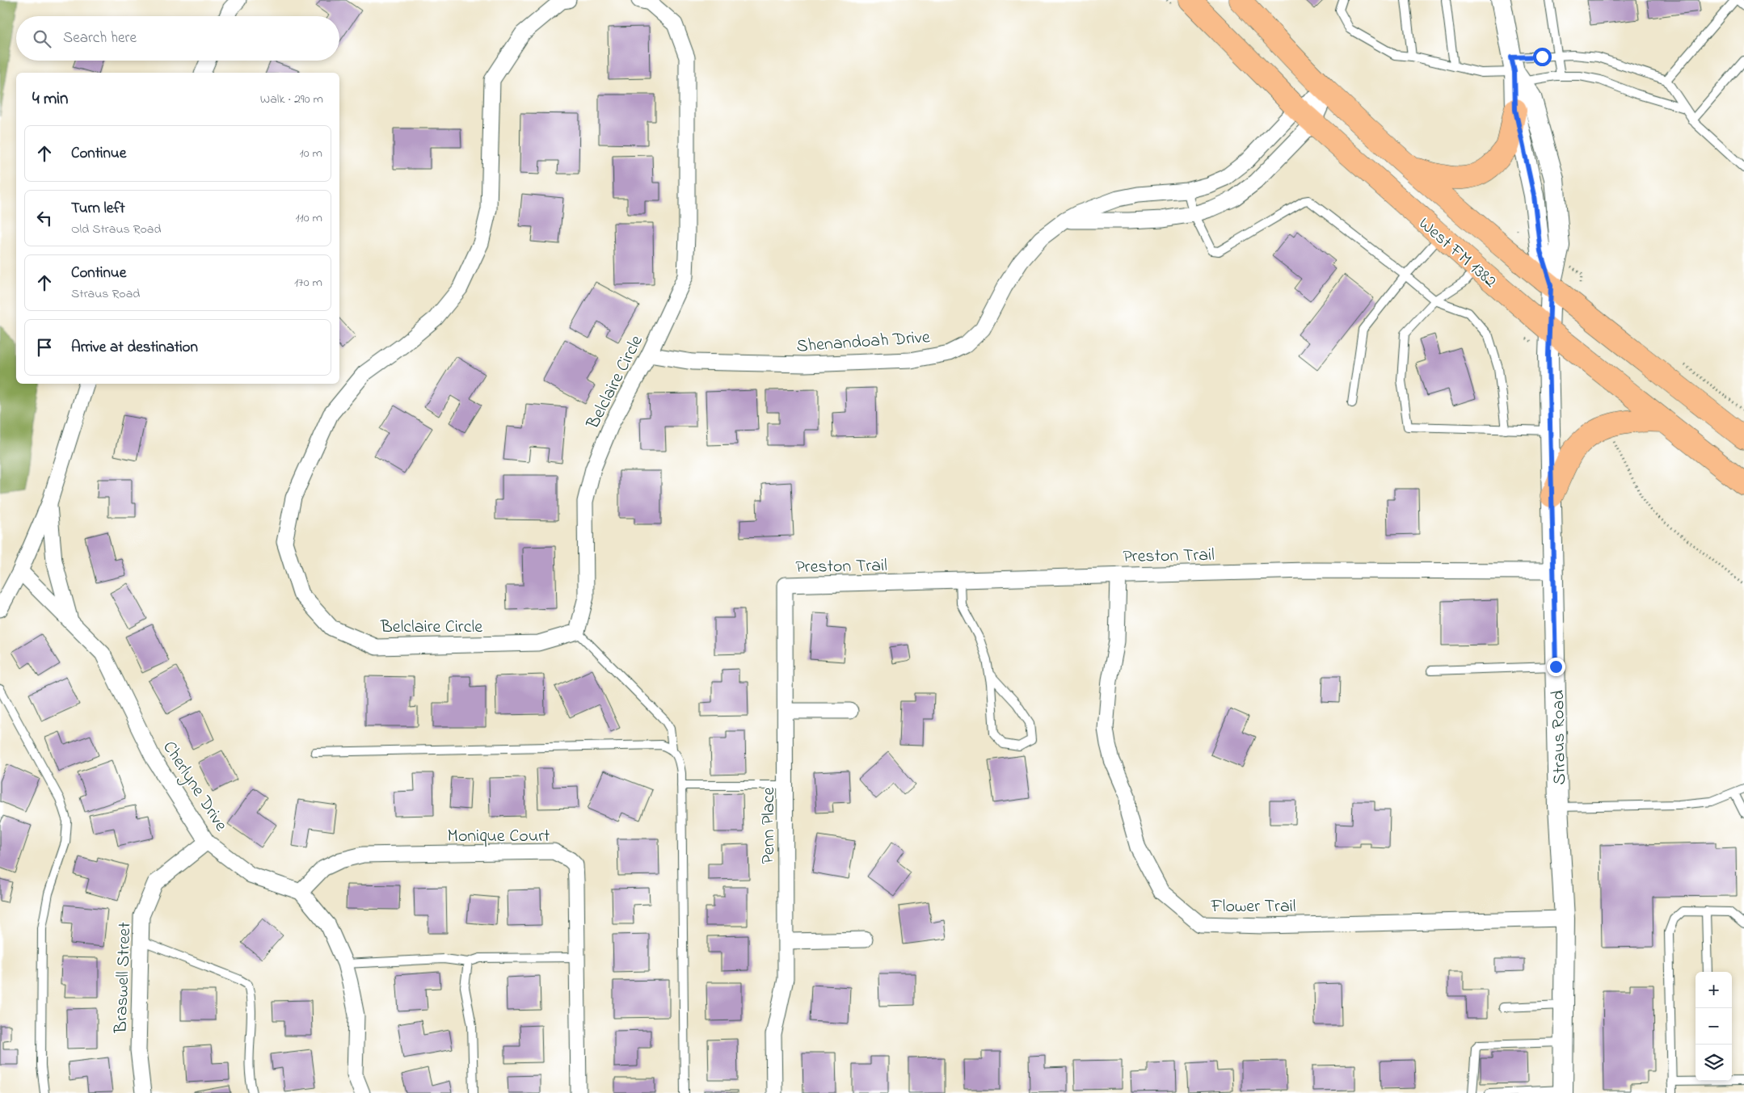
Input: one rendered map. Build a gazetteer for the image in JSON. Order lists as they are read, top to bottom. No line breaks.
{"streets":{"main road":["West FM 1382"],"street":["Shenandoah Drive","Belclaire Circle","Preston Trail","Straus Road","Cherlyne Drive","Penn Place","Monique Court","Flower Trail","Braswell Street"]},"crossings":[["West FM 1382","Shenandoah Drive"],["West FM 1382","Straus Road"],["Shenandoah Drive","Belclaire Circle"],["Preston Trail","Straus Road"],["Preston Trail","Penn Place"],["Preston Trail","Flower Trail"],["Straus Road","Flower Trail"],["Cherlyne Drive","Monique Court"],["Cherlyne Drive","Braswell Street"]],"page":{"search":"Search here","heading":["4 min","Walk · 290 m"],"list":[["Continue","10 m"],["Turn left","Old Straus Road","110 m"],["Continue","Straus Road","170 m"],"Arrive at destination"],"map_buttons":["+","−"]}}
